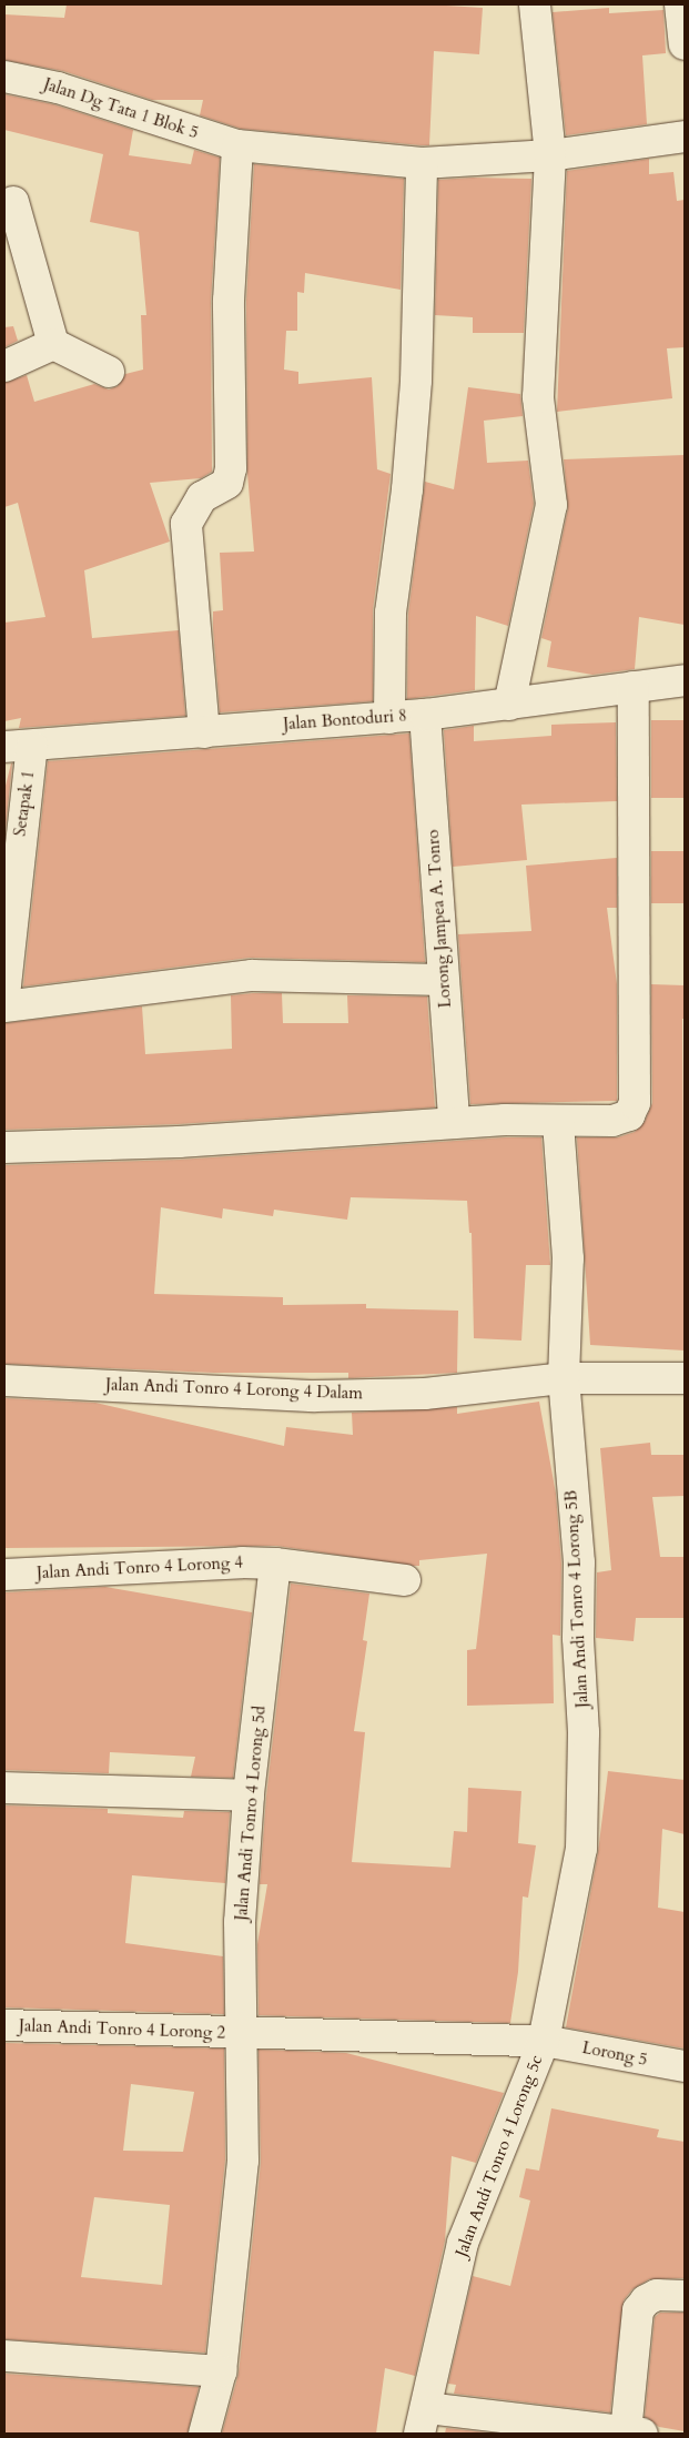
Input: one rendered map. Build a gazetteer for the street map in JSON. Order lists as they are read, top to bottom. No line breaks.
{"streets":{"street":["Jalan Dg Tata 1 Blok 5","Jalan Bontoduri 8","Setapak 1","Lorong Jampea A. Tonro","Jalan Andi Tonro 4 Lorong 4 Dalam","Jalan Andi Tonro 4 Lorong 4","Jalan Andi Tonro 4 Lorong 5B","Jalan Andi Tonro 4 Lorong 5d","Jalan Andi Tonro 4 Lorong 2","Lorong 5","Jalan Andi Tonro 4 Lorong 5c"]},"crossings":[["Jalan Bontoduri 8","Setapak 1"],["Jalan Bontoduri 8","Lorong Jampea A. Tonro"],["Jalan Andi Tonro 4 Lorong 4 Dalam","Jalan Andi Tonro 4 Lorong 5B"],["Jalan Andi Tonro 4 Lorong 4","Jalan Andi Tonro 4 Lorong 5d"],["Jalan Andi Tonro 4 Lorong 5B","Jalan Andi Tonro 4 Lorong 2"],["Jalan Andi Tonro 4 Lorong 5B","Lorong 5"],["Jalan Andi Tonro 4 Lorong 5B","Jalan Andi Tonro 4 Lorong 5c"],["Jalan Andi Tonro 4 Lorong 5d","Jalan Andi Tonro 4 Lorong 2"],["Jalan Andi Tonro 4 Lorong 2","Lorong 5"],["Jalan Andi Tonro 4 Lorong 2","Jalan Andi Tonro 4 Lorong 5c"],["Lorong 5","Jalan Andi Tonro 4 Lorong 5c"]]}
